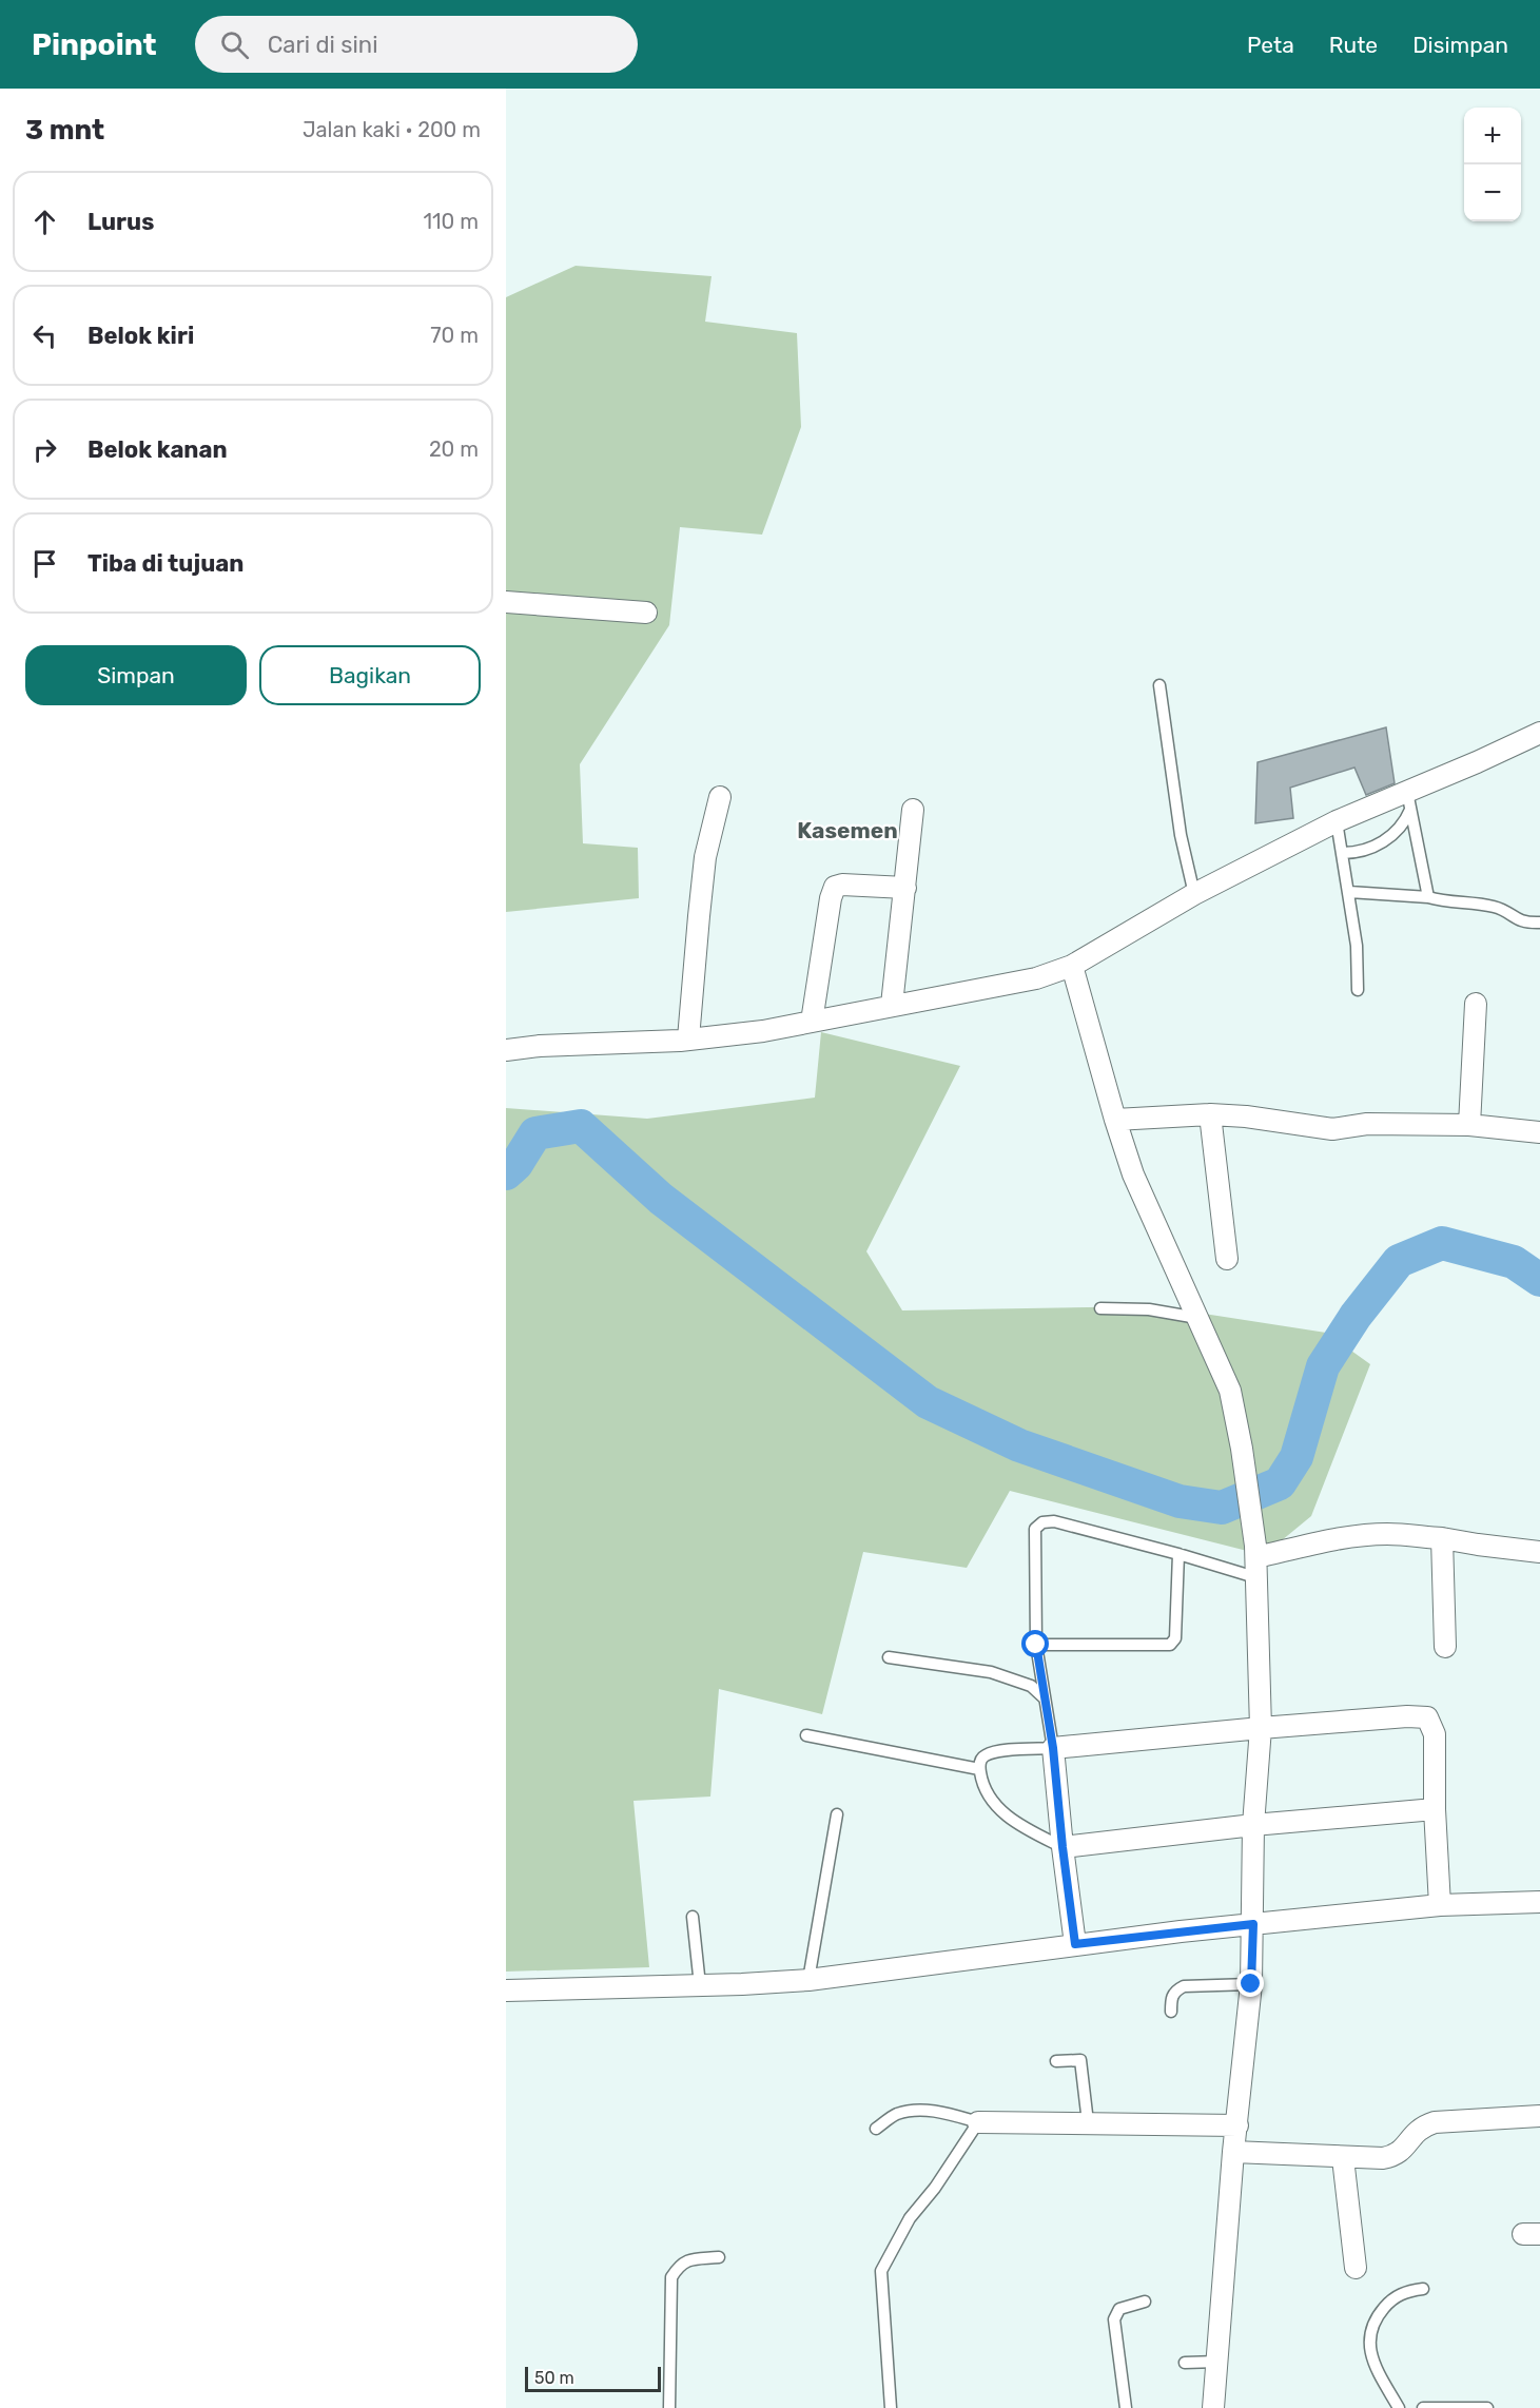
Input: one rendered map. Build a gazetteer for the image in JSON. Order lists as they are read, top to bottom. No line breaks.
{"districts":["Kasemen"],"scale_bar":"50 m","page":{"header":"Pinpoint","search":"Cari di sini","nav":["Peta","Rute","Disimpan"],"heading":["3 mnt","Jalan kaki · 200 m"],"map_buttons":["+","−"],"list":[["Lurus","110 m"],["Belok kiri","70 m"],["Belok kanan","20 m"],"Tiba di tujuan"],"buttons":["Simpan","Bagikan"],"scale":"50 m"}}
